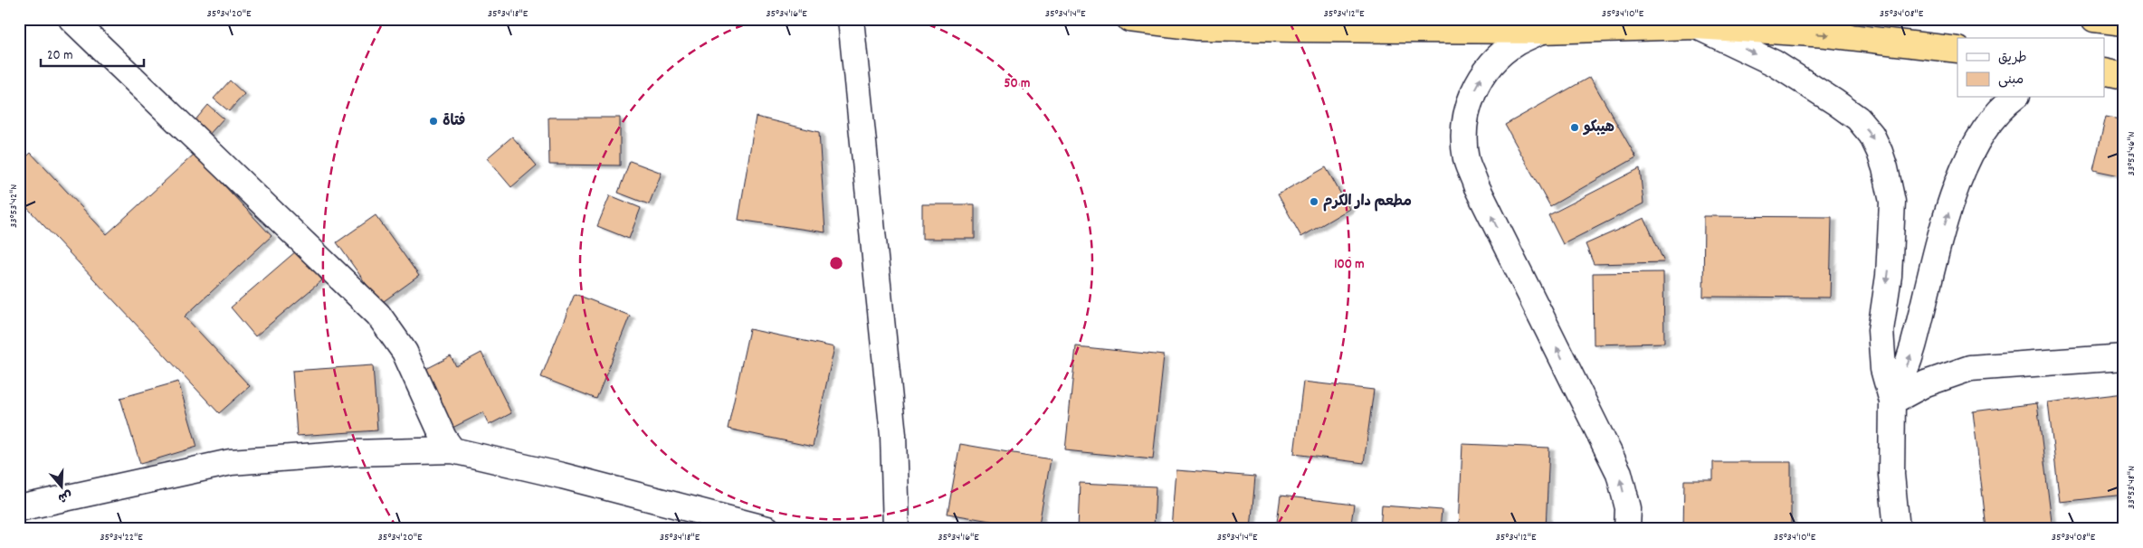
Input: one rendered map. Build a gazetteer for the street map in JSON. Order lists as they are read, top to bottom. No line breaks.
{"places":["فتاة","هيبكو","مطعم دار الكرم"],"legend":["طريق","مبنى"],"scale_bar":"20 m","north":"bottom","coordinates":["35°34'20\"E","35°34'18\"E","35°34'16\"E","35°34'14\"E","35°34'12\"E","35°34'10\"E","35°34'08\"E","33°53'46\"N","33°53'42\"N","33°53'48\"N","35°34'22\"E"],"rings":["50 m","100 m"]}
